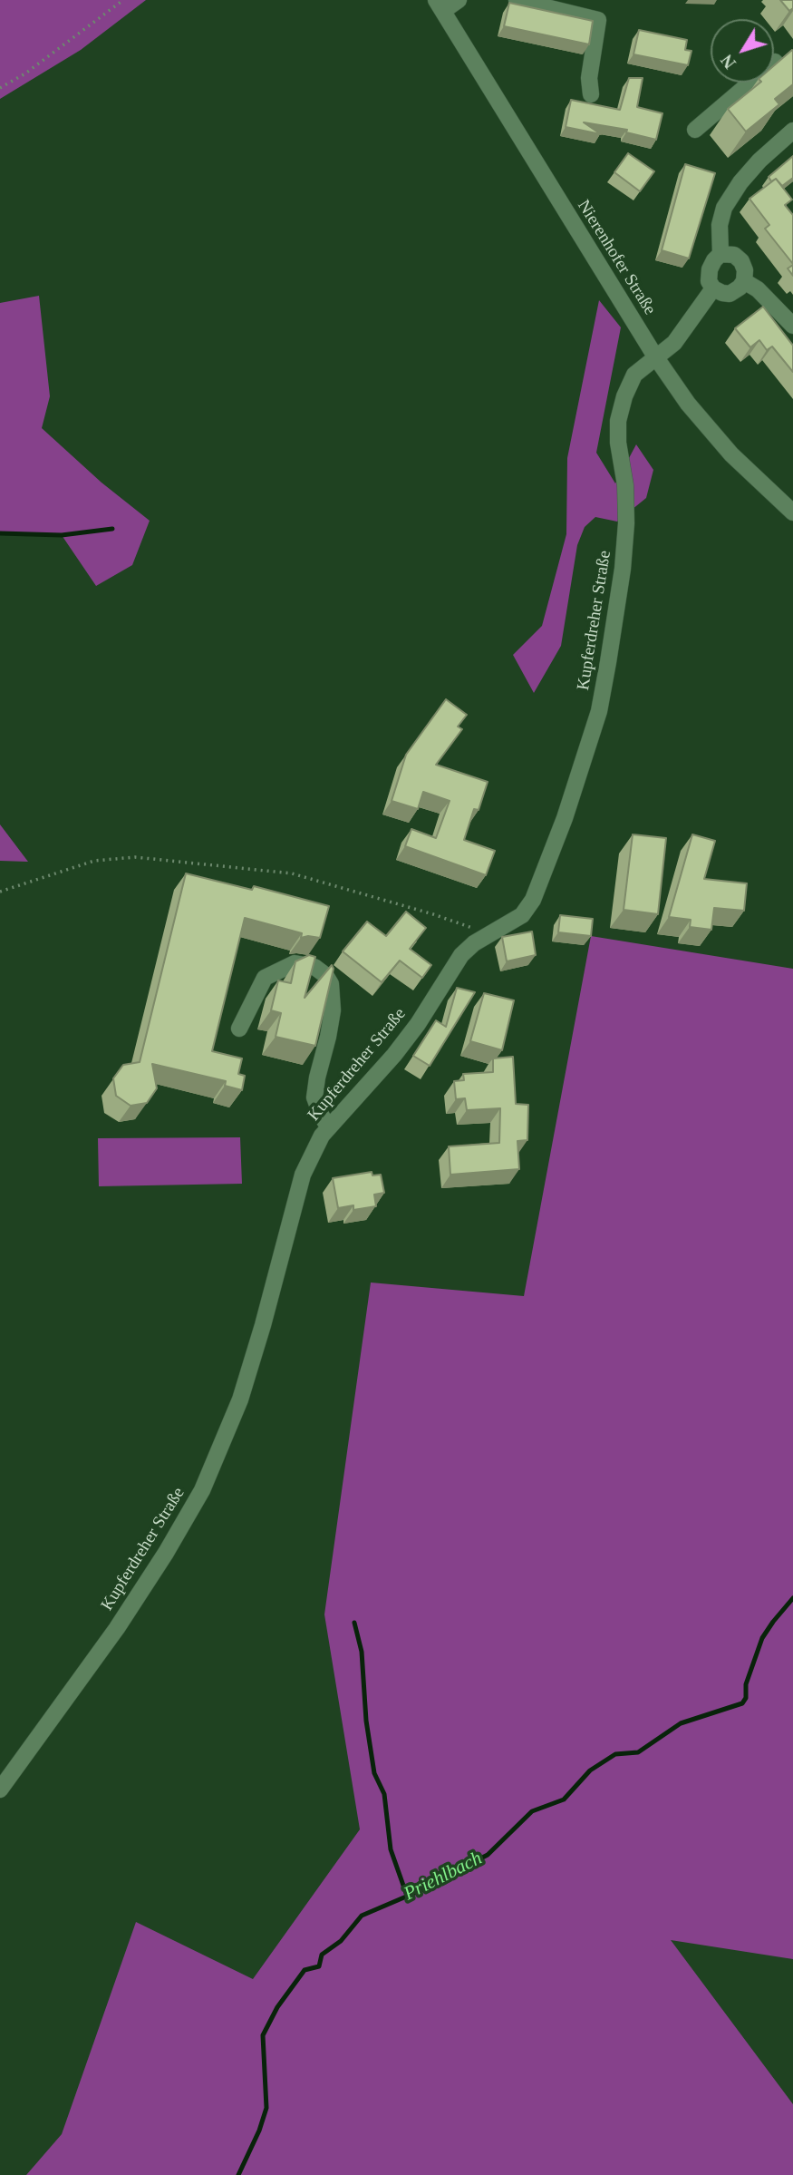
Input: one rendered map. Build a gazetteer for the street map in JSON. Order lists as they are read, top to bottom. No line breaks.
{"streets":{"street":["Nierenhofer Straße","Kupferdreher Straße"]},"crossings":[["Nierenhofer Straße","Kupferdreher Straße"]],"water":["Priehlbach"],"north":"bottom left"}
